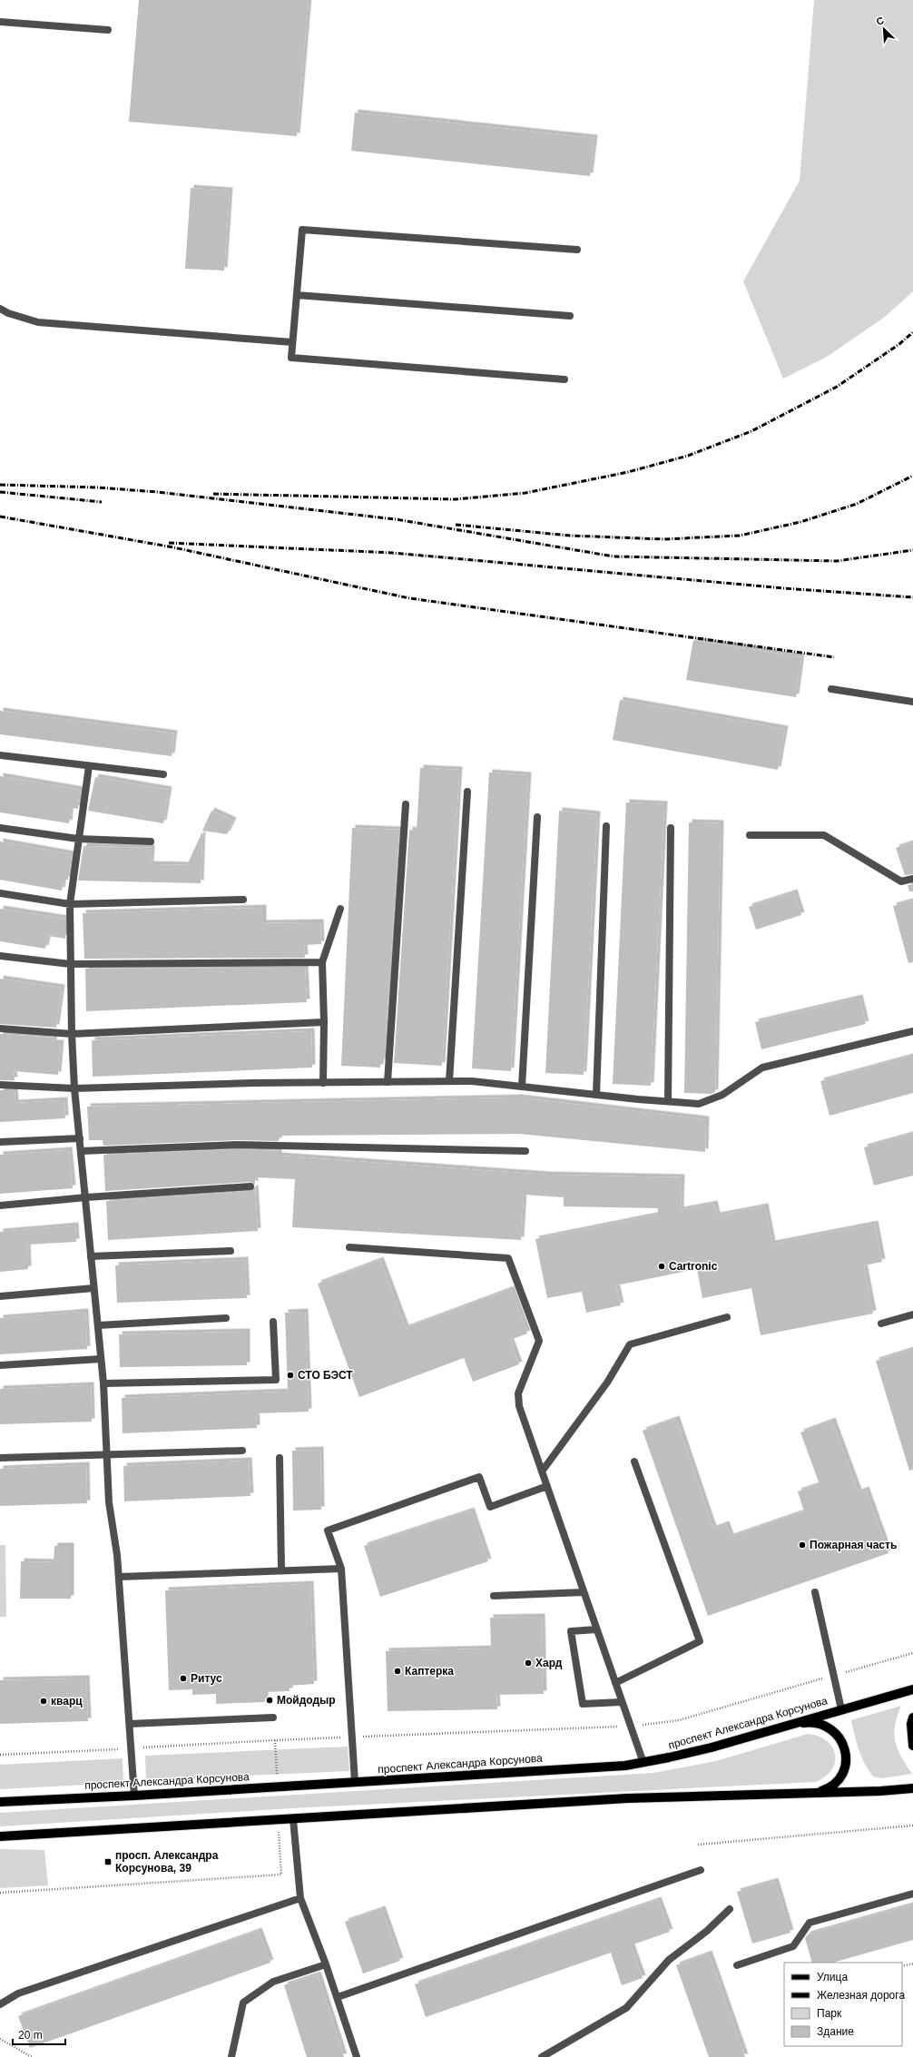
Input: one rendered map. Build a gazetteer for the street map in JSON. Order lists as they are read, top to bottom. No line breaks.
{"streets":{"main road":["проспект Александра Корсунова"]},"places":{"other":["Cartronic","СТО БЭСТ","Пожарная часть","Хард","Каптерка","Ритус","Мойдодыр","кварц"],"transit":["просп. Александра Корсунова, 39"]},"legend":["Улица","Железная дорога","Парк","Здание"],"scale_bar":"20 m","north":"top left"}
